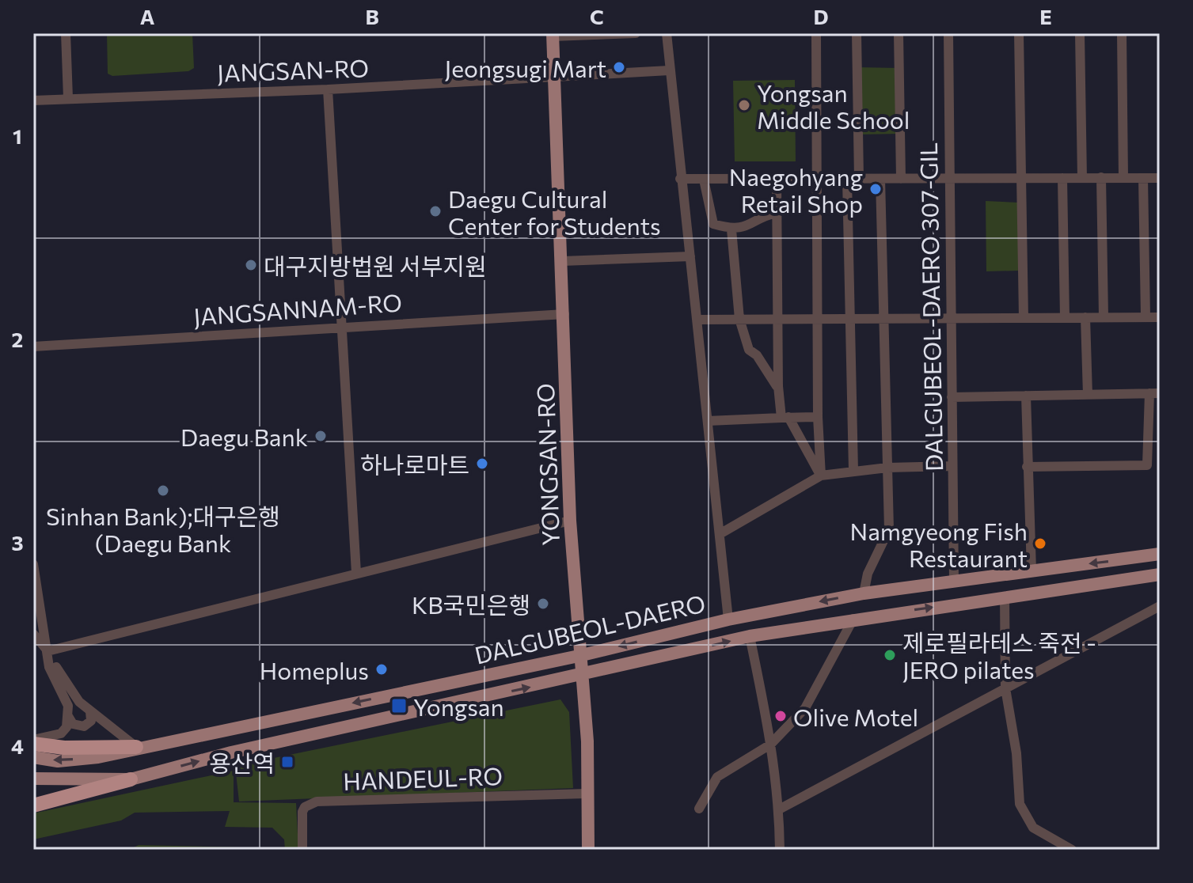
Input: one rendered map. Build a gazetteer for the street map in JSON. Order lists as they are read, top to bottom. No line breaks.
{"streets":{"main road":["YONGSAN-RO","DALGUBEOL-DAERO"],"street":["JANGSAN-RO","DALGUBEOL-DAERO 307-GIL","JANGSANNAM-RO","HANDEUL-RO"]},"crossings":[["JANGSAN-RO","YONGSAN-RO"],["DALGUBEOL-DAERO 307-GIL","DALGUBEOL-DAERO"],["JANGSANNAM-RO","YONGSAN-RO"],["YONGSAN-RO","DALGUBEOL-DAERO"],["YONGSAN-RO","HANDEUL-RO"]],"places":{"other":["Jeongsugi Mart","Yongsan Middle School","Naegohyang Retail Shop","Daegu Cultural Center for Students","대구지방법원 서부지원","Daegu Bank","하나로마트","Sinhan Bank);대구은행 (Daegu Bank","Namgyeong Fish Restaurant","KB국민은행","제로필라테스 죽전 - JERO pilates","Homeplus","Olive Motel"],"transit":["Yongsan","용산역"]},"grid":{"columns":["A","B","C","D","E"],"rows":["1","2","3","4"]}}
